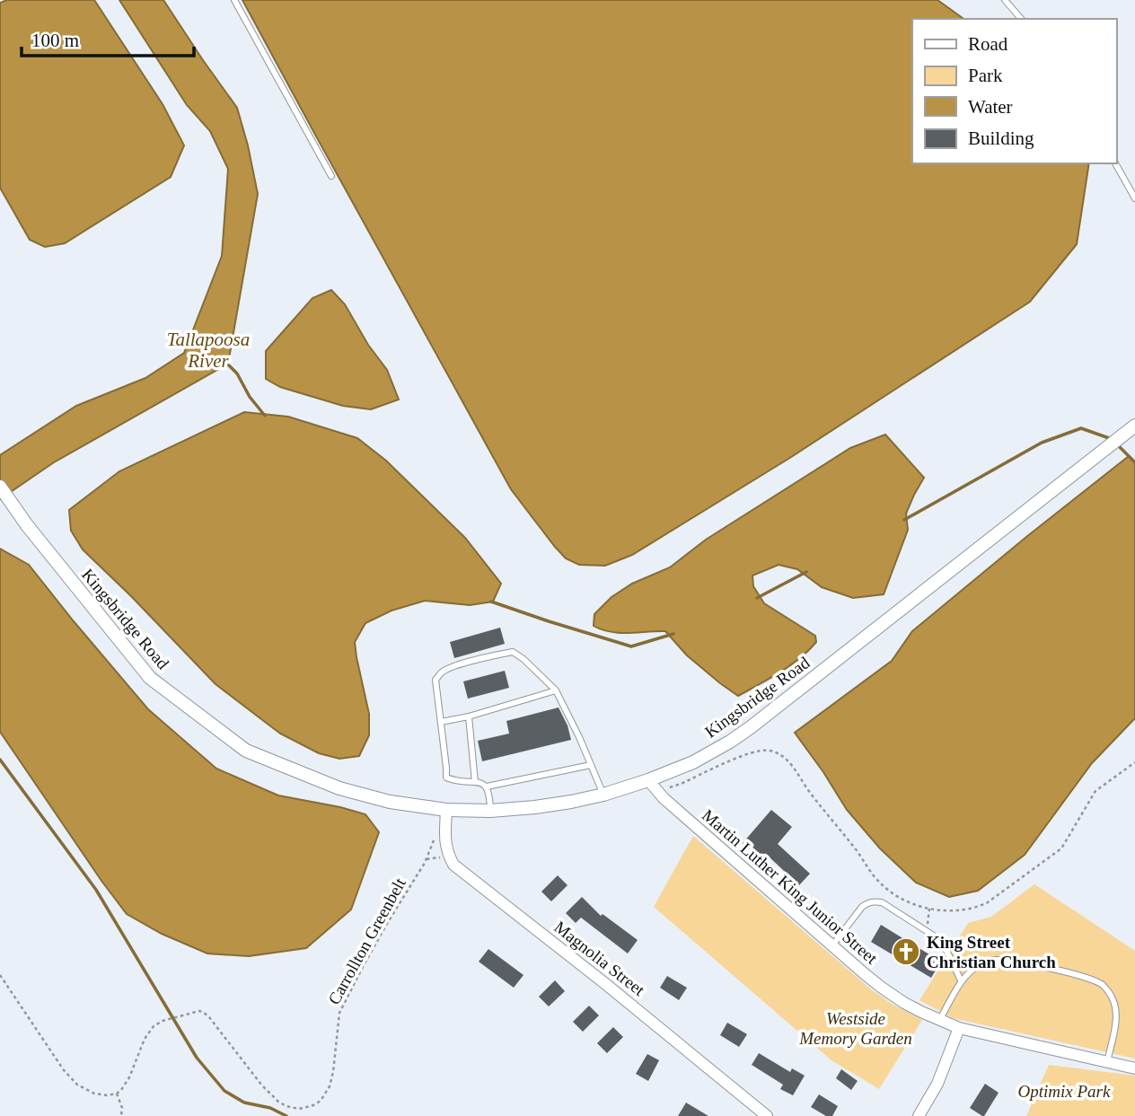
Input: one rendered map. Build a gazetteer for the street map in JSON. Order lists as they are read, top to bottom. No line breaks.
{"streets":{"street":["Kingsbridge Road","Martin Luther King Junior Street","Magnolia Street"],"path":["Carrollton Greenbelt"]},"crossings":[["Kingsbridge Road","Martin Luther King Junior Street"],["Kingsbridge Road","Magnolia Street"]],"water":["Tallapoosa River"],"parks":["Westside Memory Garden","Optimix Park"],"places":{"church":["King Street Christian Church"]},"legend":["Road","Park","Water","Building"],"scale_bar":"100 m"}
